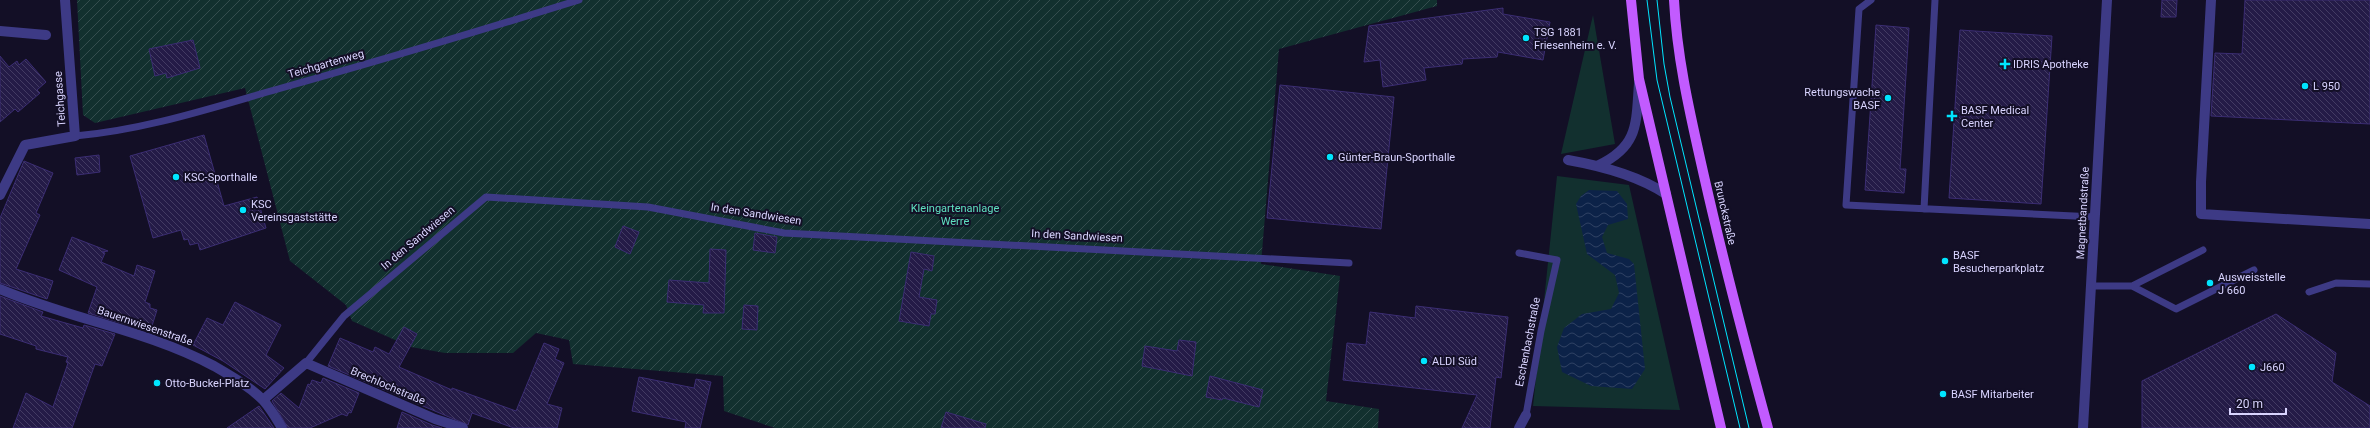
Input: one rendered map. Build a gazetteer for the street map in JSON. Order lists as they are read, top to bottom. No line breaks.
{"streets":{"main road":["Brunckstraße"],"street":["Teichgasse","Magnetbandstraße","In den Sandwiesen","Bauernwiesenstraße","Eschenbachstraße","Brechlochstraße"],"lane":["Teichgartenweg"]},"crossings":[["Teichgartenweg","Teichgasse"],["In den Sandwiesen","Bauernwiesenstraße"],["In den Sandwiesen","Brechlochstraße"]],"parks":["Kleingartenanlage Werre"],"places":{"other":["TSG 1881 Friesenheim e. V.","L 950","Rettungswache BASF","Günter-Braun-Sporthalle","KSC-Sporthalle","KSC Vereinsgaststätte","BASF Besucherparkplatz","Ausweisstelle J 660","ALDI Süd","J660","Otto-Buckel-Platz","BASF Mitarbeiter"],"health":["IDRIS Apotheke","BASF Medical Center"]},"scale_bar":"20 m"}
